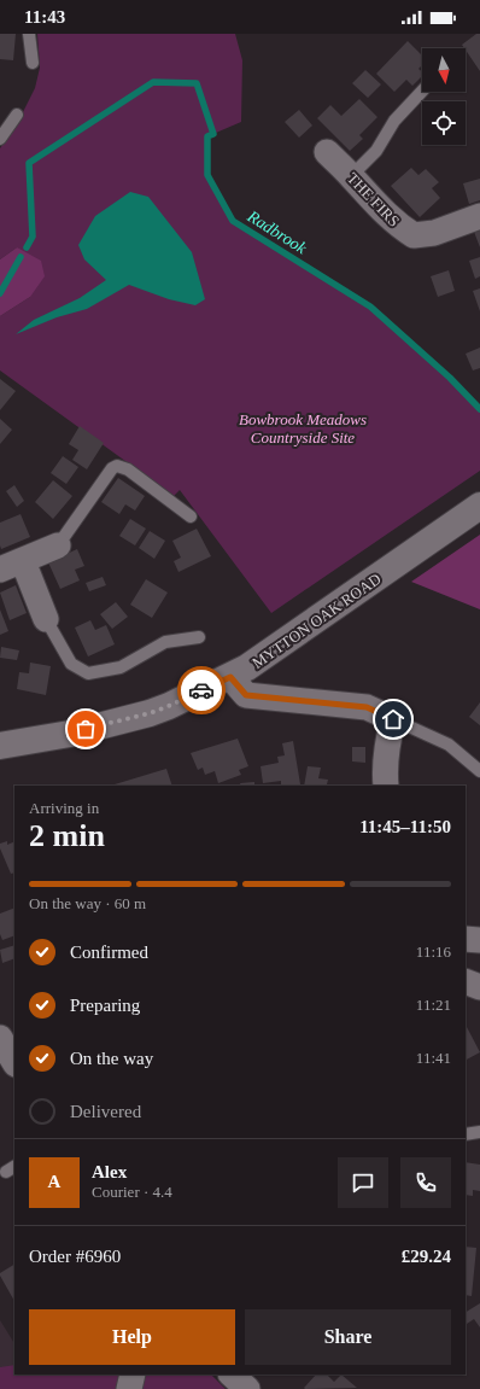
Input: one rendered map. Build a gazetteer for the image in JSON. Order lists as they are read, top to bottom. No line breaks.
{"streets":{"main road":["MYTTON OAK ROAD"],"street":["THE FIRS"]},"water":["Radbrook"],"parks":["Bowbrook Meadows Countryside Site"],"north":"bottom","page":{"status":"11:43","heading":["2 min","Arriving in","11:45–11:50"],"panel":["Alex","Courier · 4.4","Order #6960","£29.24"],"bar":"On the way · 60 m","list":[["Confirmed","11:16"],["Preparing","11:21"],["On the way","11:41"],"Delivered"],"round":"A","buttons":["Help","Share"]}}
